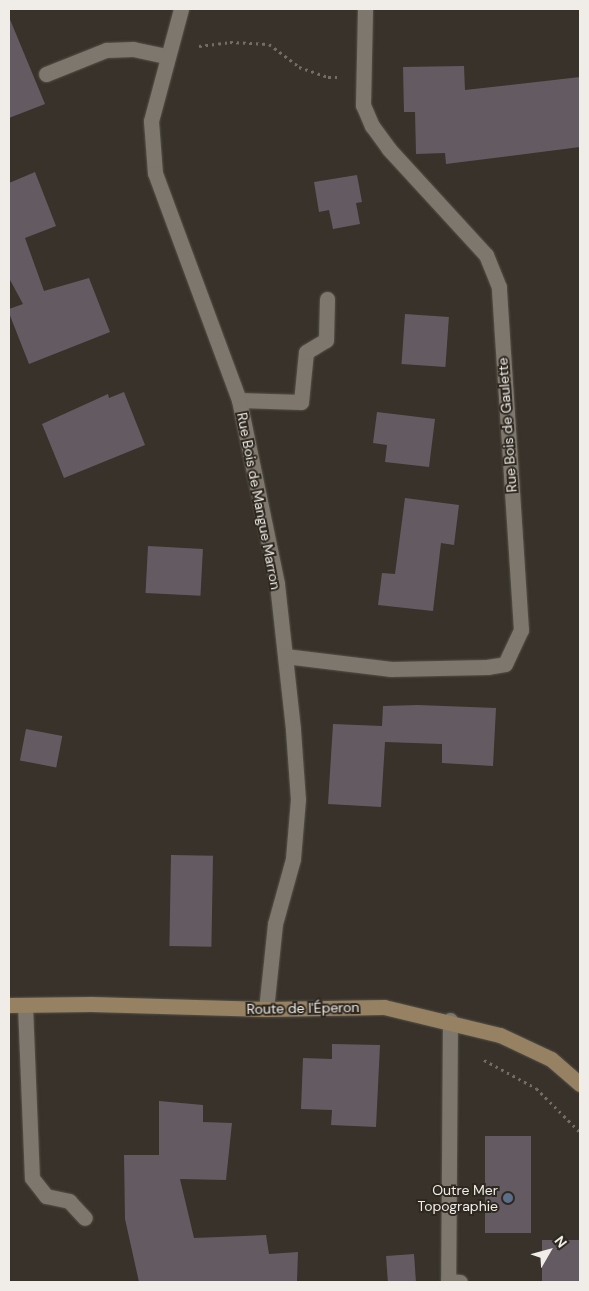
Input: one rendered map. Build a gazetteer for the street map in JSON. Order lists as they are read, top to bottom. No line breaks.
{"streets":{"main road":["Route de l'Éperon"],"street":["Rue Bois de Gaulette","Rue Bois de Mangue Marron"]},"crossings":[["Rue Bois de Gaulette","Rue Bois de Mangue Marron"],["Rue Bois de Mangue Marron","Route de l'Éperon"]],"places":["Outre Mer Topographie"],"north":"top right"}
